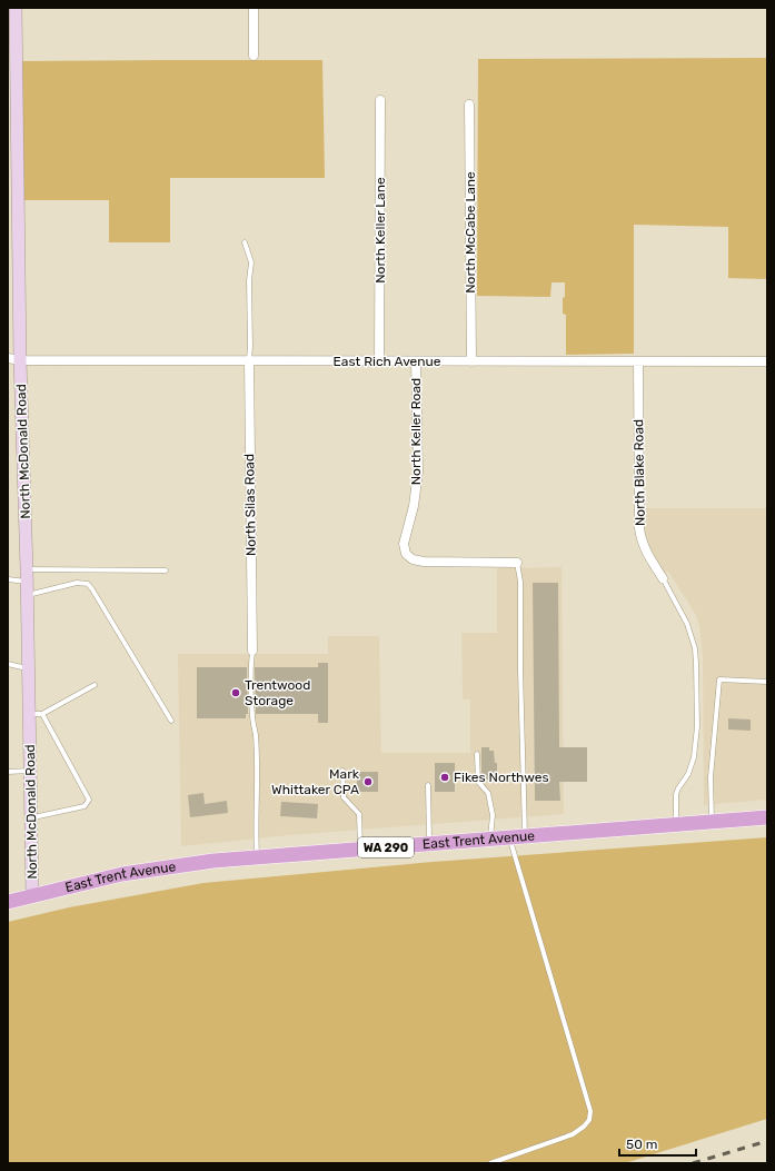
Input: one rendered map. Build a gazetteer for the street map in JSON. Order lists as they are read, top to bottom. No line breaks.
{"streets":{"main road":["East Trent Avenue","WA 290"],"street":["North Keller Lane","North McCabe Lane","East Rich Avenue","North Keller Road","North McDonald Road","North Blake Road","North Silas Road"]},"crossings":[["North Keller Lane","East Rich Avenue"],["North McCabe Lane","East Rich Avenue"],["East Rich Avenue","North Keller Road"],["East Rich Avenue","North McDonald Road"],["East Rich Avenue","North Blake Road"],["East Rich Avenue","North Silas Road"],["North McDonald Road","East Trent Avenue"]],"places":["Trentwood Storage","Fikes Northwes","Mark Whittaker CPA"],"scale_bar":"50 m"}
